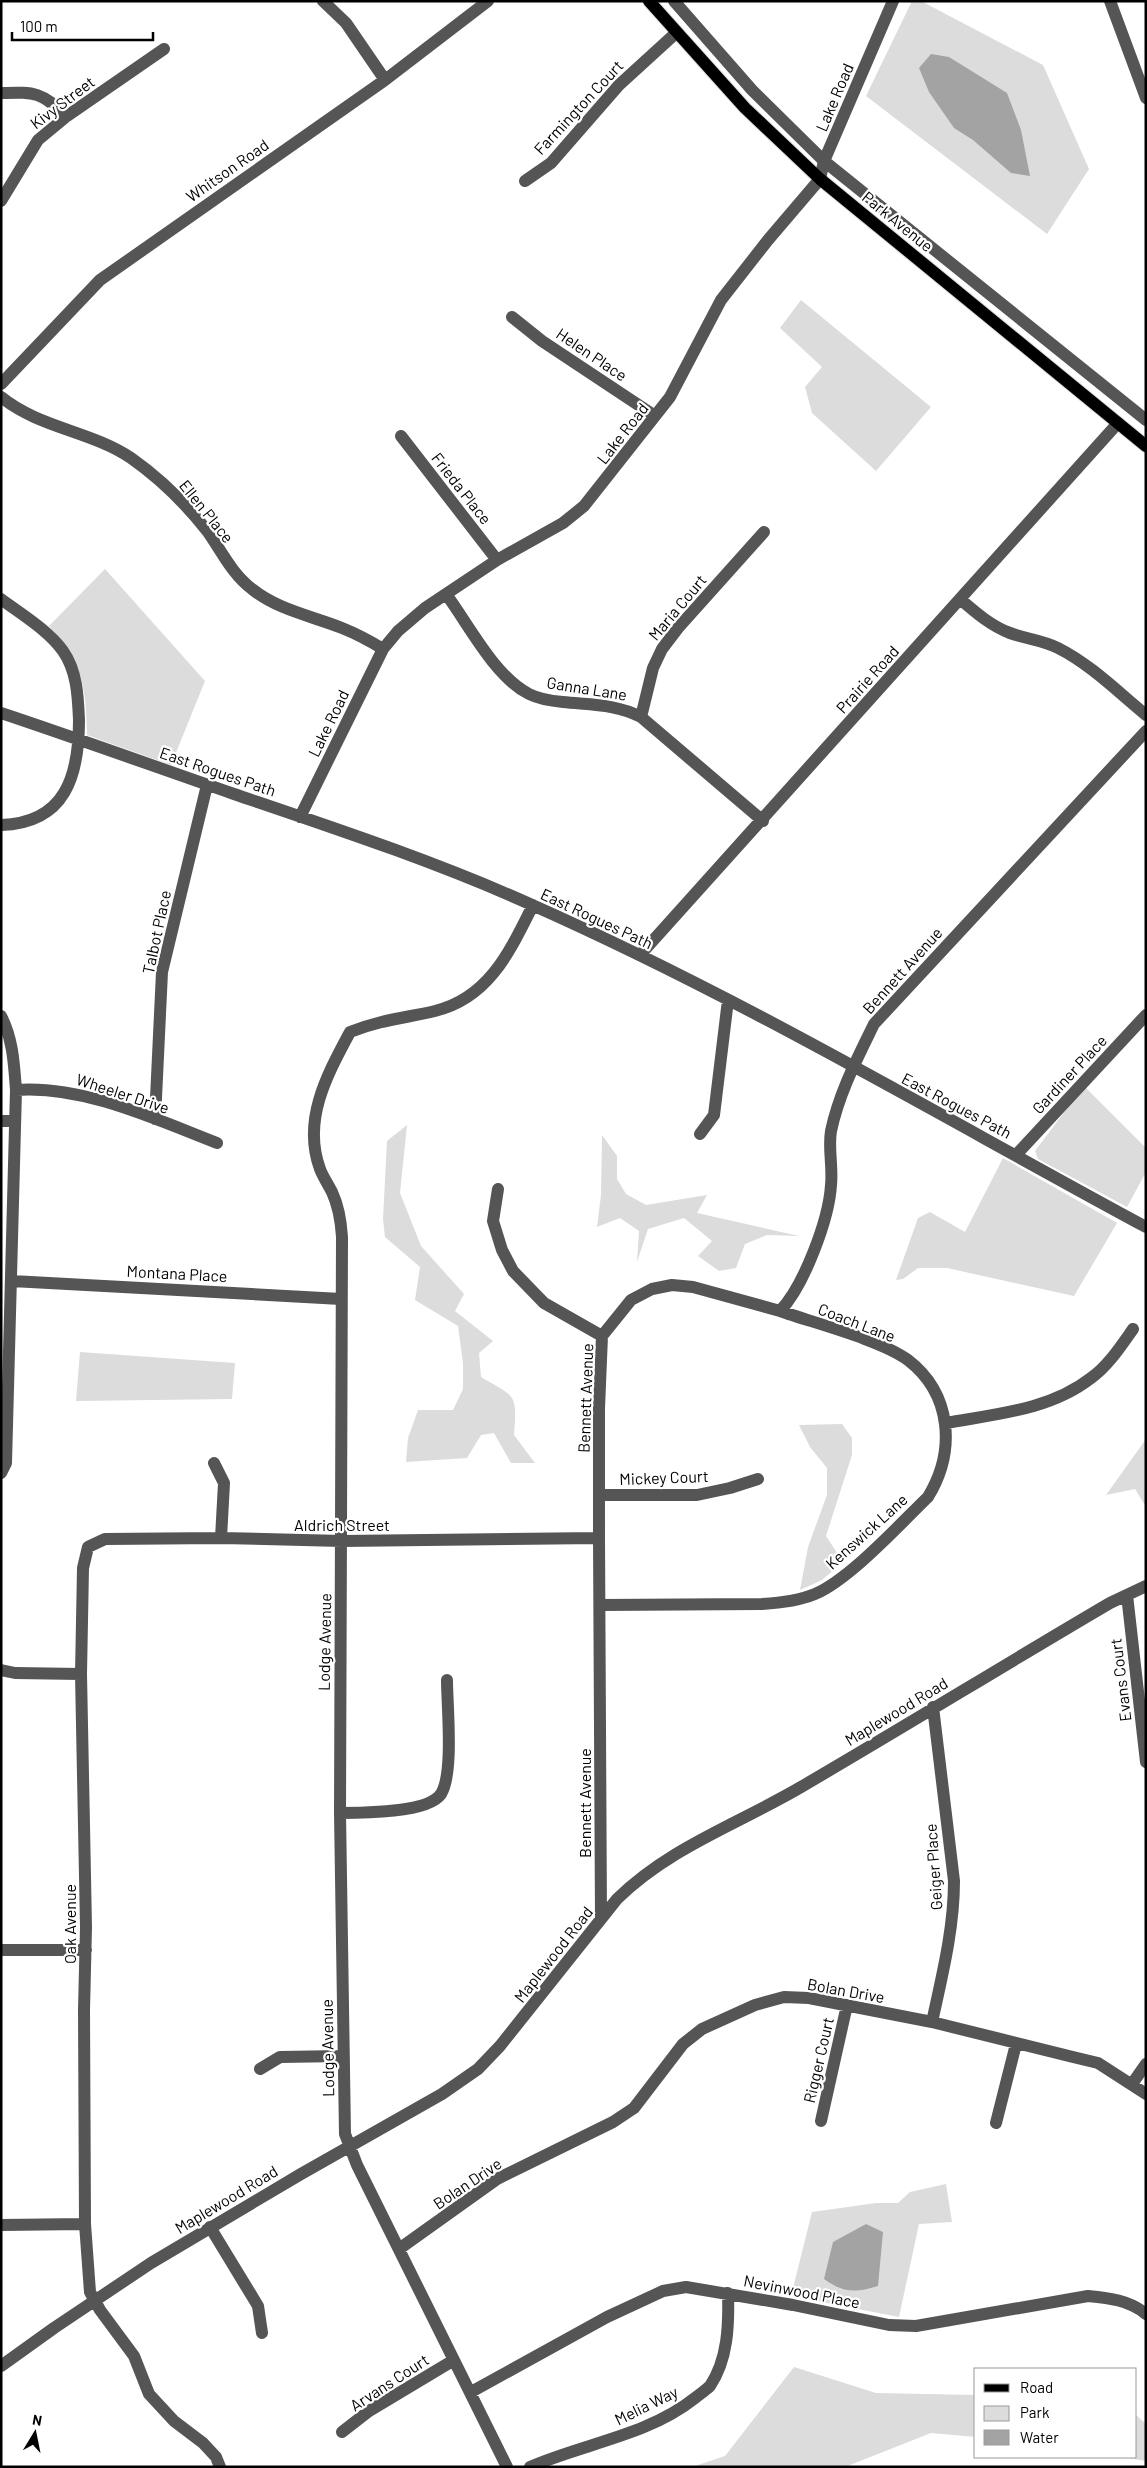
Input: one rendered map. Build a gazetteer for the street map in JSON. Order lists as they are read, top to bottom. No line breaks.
{"streets":{"main road":["Park Avenue"],"street":["Lake Road","Kivy Street","Farmington Court","Whitson Road","Helen Place","Frieda Place","Ellen Place","Maria Court","Prairie Road","Ganna Lane","East Rogues Path","Talbot Place","Bennett Avenue","Gardiner Place","Wheeler Drive","Montana Place","Coach Lane","Mickey Court","Aldrich Street","Kenswick Lane","Lodge Avenue","Evans Court","Maplewood Road","Geiger Place","Oak Avenue","Bolan Drive","Rigger Court","Nevinwood Place","Arvans Court","Melia Way"]},"crossings":[["Lake Road","Park Avenue"],["Lake Road","Helen Place"],["Lake Road","Frieda Place"],["Lake Road","Ellen Place"],["Lake Road","Ganna Lane"],["Lake Road","East Rogues Path"],["Farmington Court","Park Avenue"],["Park Avenue","Prairie Road"],["Maria Court","Ganna Lane"],["Prairie Road","Ganna Lane"],["Prairie Road","East Rogues Path"],["East Rogues Path","Talbot Place"],["East Rogues Path","Bennett Avenue"],["East Rogues Path","Gardiner Place"],["East Rogues Path","Lodge Avenue"],["Talbot Place","Wheeler Drive"],["Bennett Avenue","Coach Lane"],["Bennett Avenue","Mickey Court"],["Bennett Avenue","Aldrich Street"],["Bennett Avenue","Kenswick Lane"],["Bennett Avenue","Maplewood Road"],["Montana Place","Lodge Avenue"],["Coach Lane","Kenswick Lane"],["Aldrich Street","Lodge Avenue"],["Aldrich Street","Oak Avenue"],["Lodge Avenue","Maplewood Road"],["Lodge Avenue","Bolan Drive"],["Lodge Avenue","Nevinwood Place"],["Lodge Avenue","Arvans Court"],["Evans Court","Maplewood Road"],["Maplewood Road","Geiger Place"],["Maplewood Road","Oak Avenue"],["Geiger Place","Bolan Drive"],["Bolan Drive","Rigger Court"],["Nevinwood Place","Melia Way"]],"legend":["Road","Park","Water"],"scale_bar":"100 m","north":"top"}
